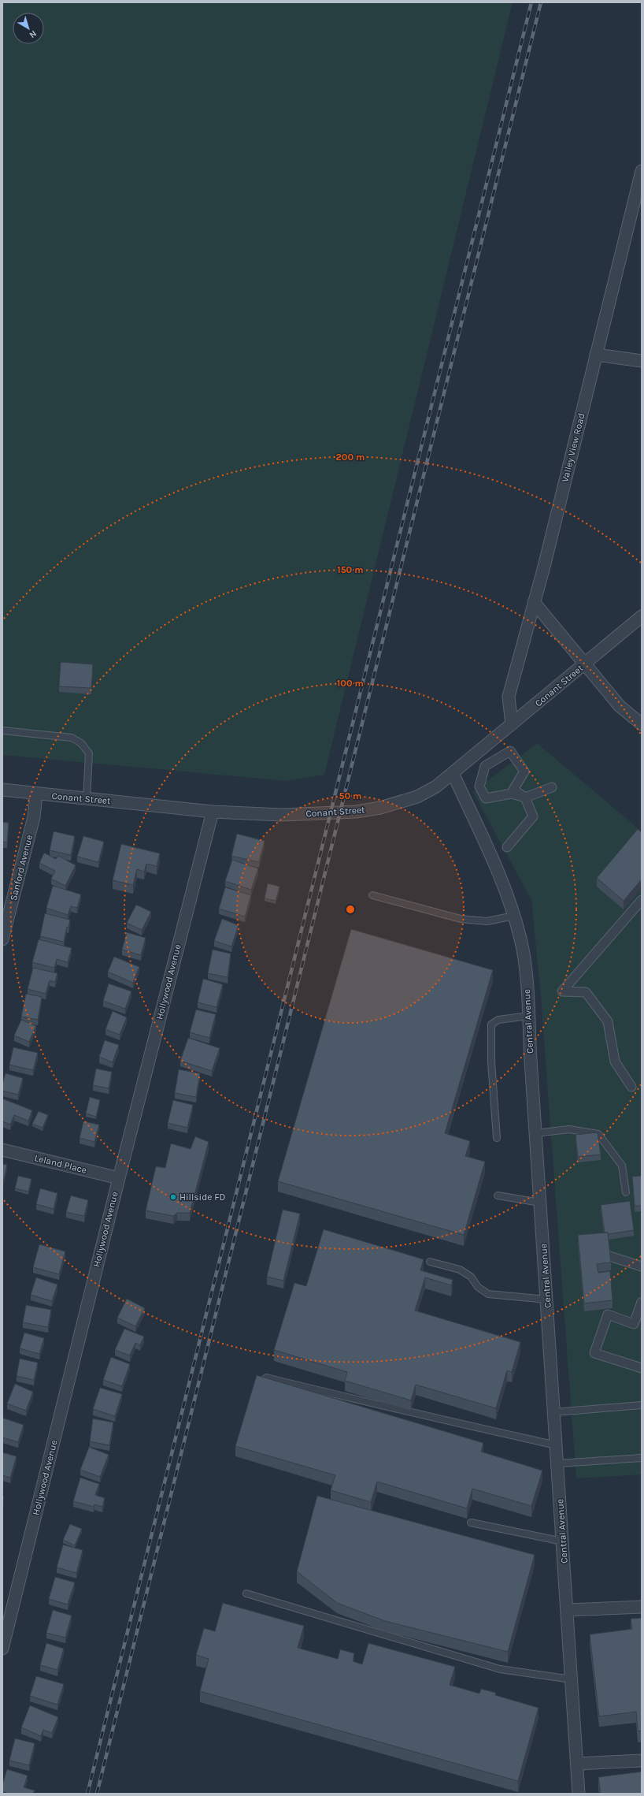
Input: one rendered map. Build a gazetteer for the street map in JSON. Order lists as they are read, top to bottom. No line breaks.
{"streets":{"street":["Valley View Road","Conant Street","Sanford Avenue","Hollywood Avenue","Central Avenue","Leland Place"]},"crossings":[["Valley View Road","Conant Street"],["Conant Street","Sanford Avenue"],["Conant Street","Hollywood Avenue"],["Conant Street","Central Avenue"],["Hollywood Avenue","Leland Place"]],"places":["Hillside FD"],"north":"bottom right","rings":["200 m","150 m","100 m","50 m"]}
